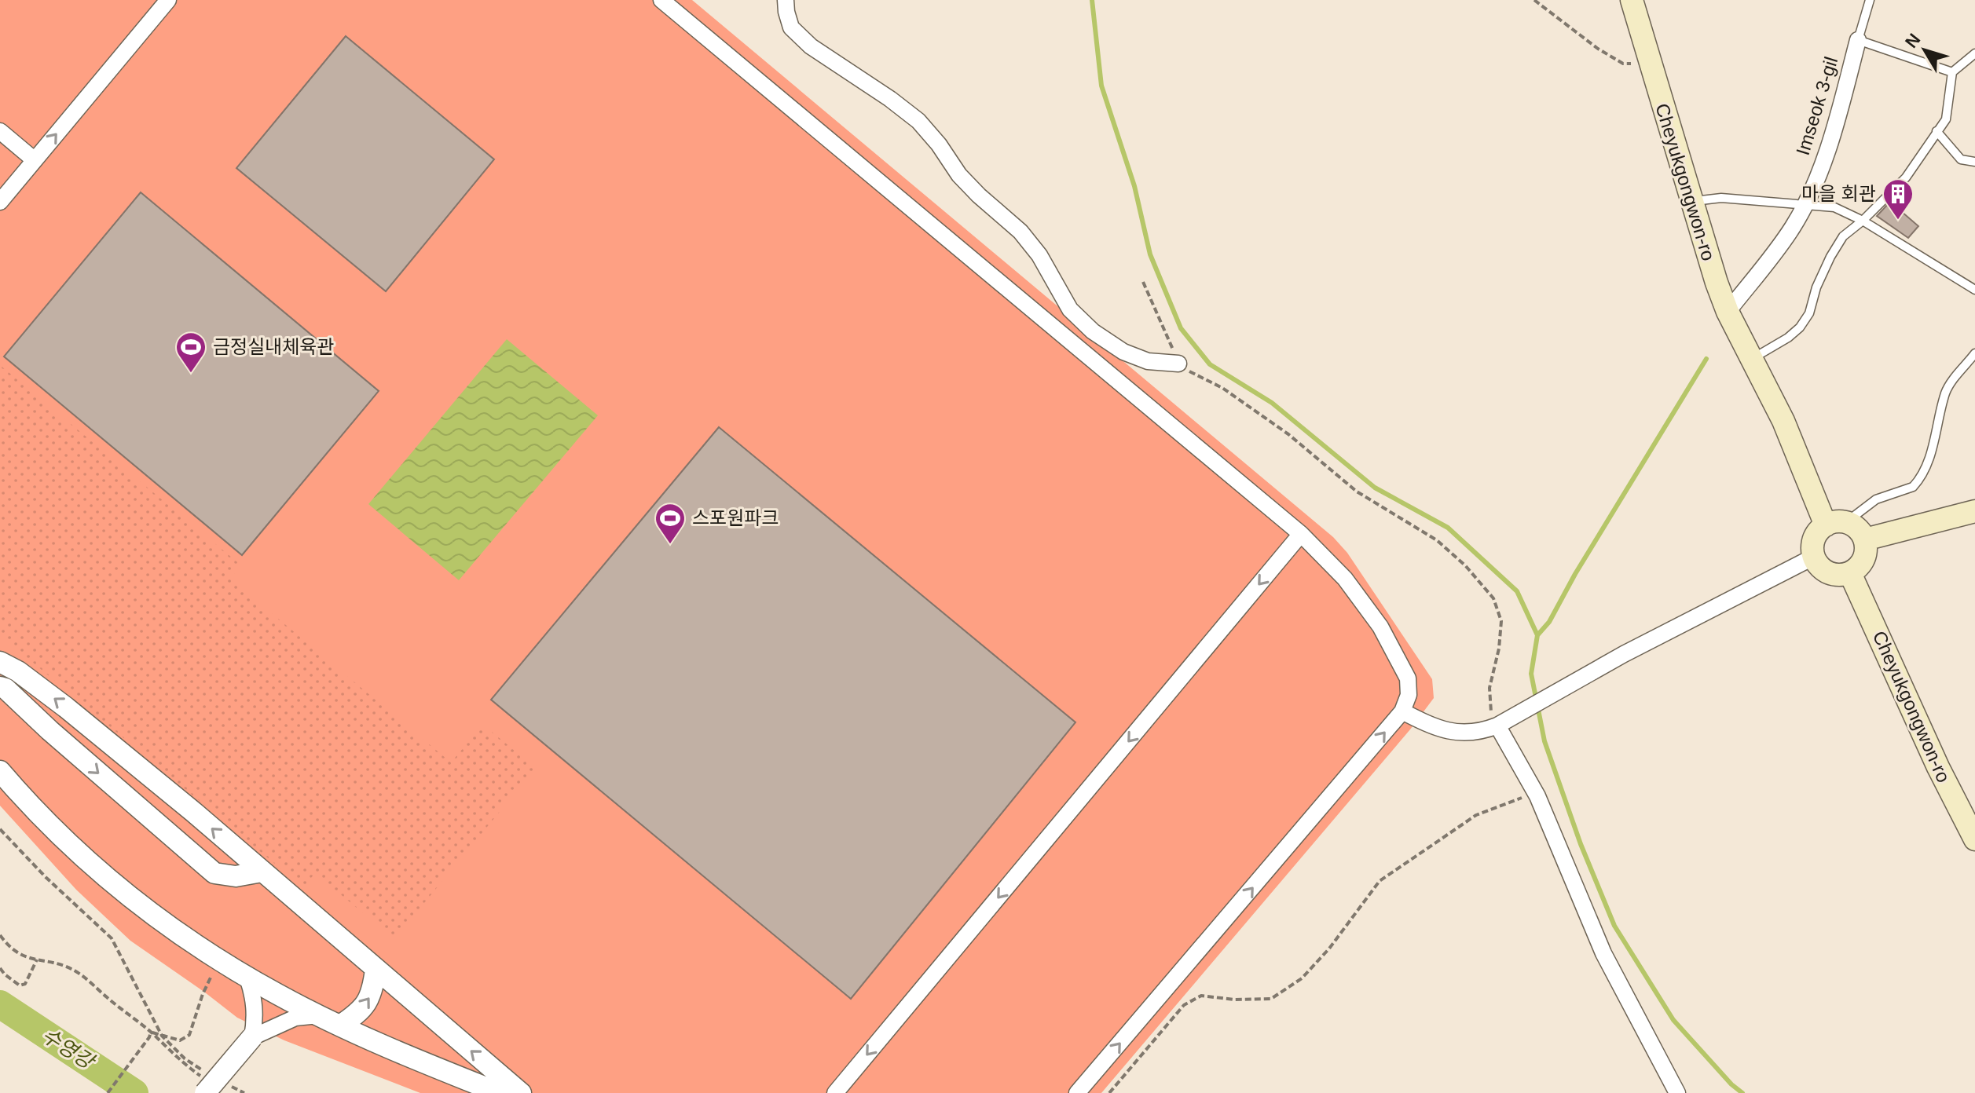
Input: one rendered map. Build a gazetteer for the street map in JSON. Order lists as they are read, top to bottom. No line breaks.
{"streets":{"main road":["Cheyukgongwon-ro"],"street":["Imseok 3-gil"]},"crossings":[["Imseok 3-gil","Cheyukgongwon-ro"]],"water":["수영강"],"places":{"building":["마을 회관"],"sports":["금정실내체육관","스포원파크"]},"north":"top left"}
